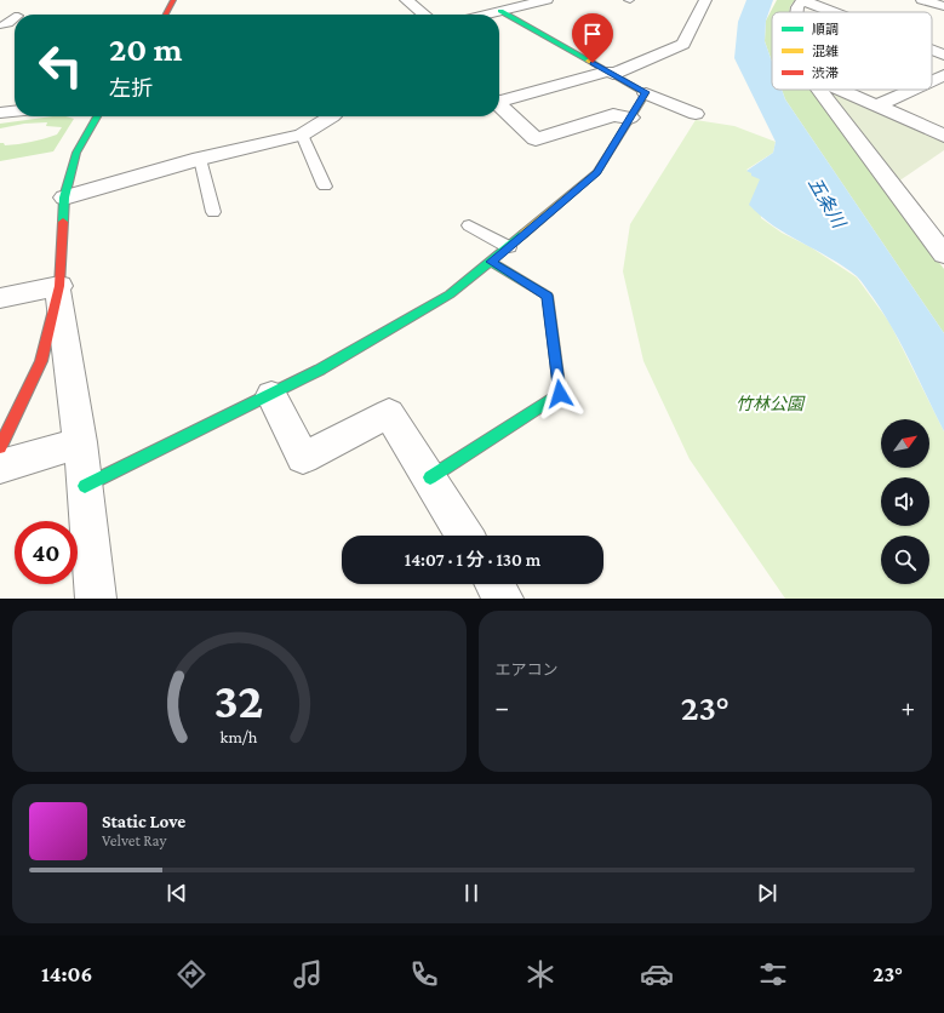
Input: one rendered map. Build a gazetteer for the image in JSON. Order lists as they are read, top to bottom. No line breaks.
{"water":["五条川"],"parks":["竹林公園"],"legend":["順調","混雑","渋滞"],"north":"top right","page":{"turn":["20 m","左折"],"limit":"40","trip":"14:07 · 1 分 · 130 m","tile":"エアコン","heat":["−","23°","+"],"song":["Static Love","Velvet Ray"],"tabs":["14:06","23°"],"gauge":["32","km/h"]}}
